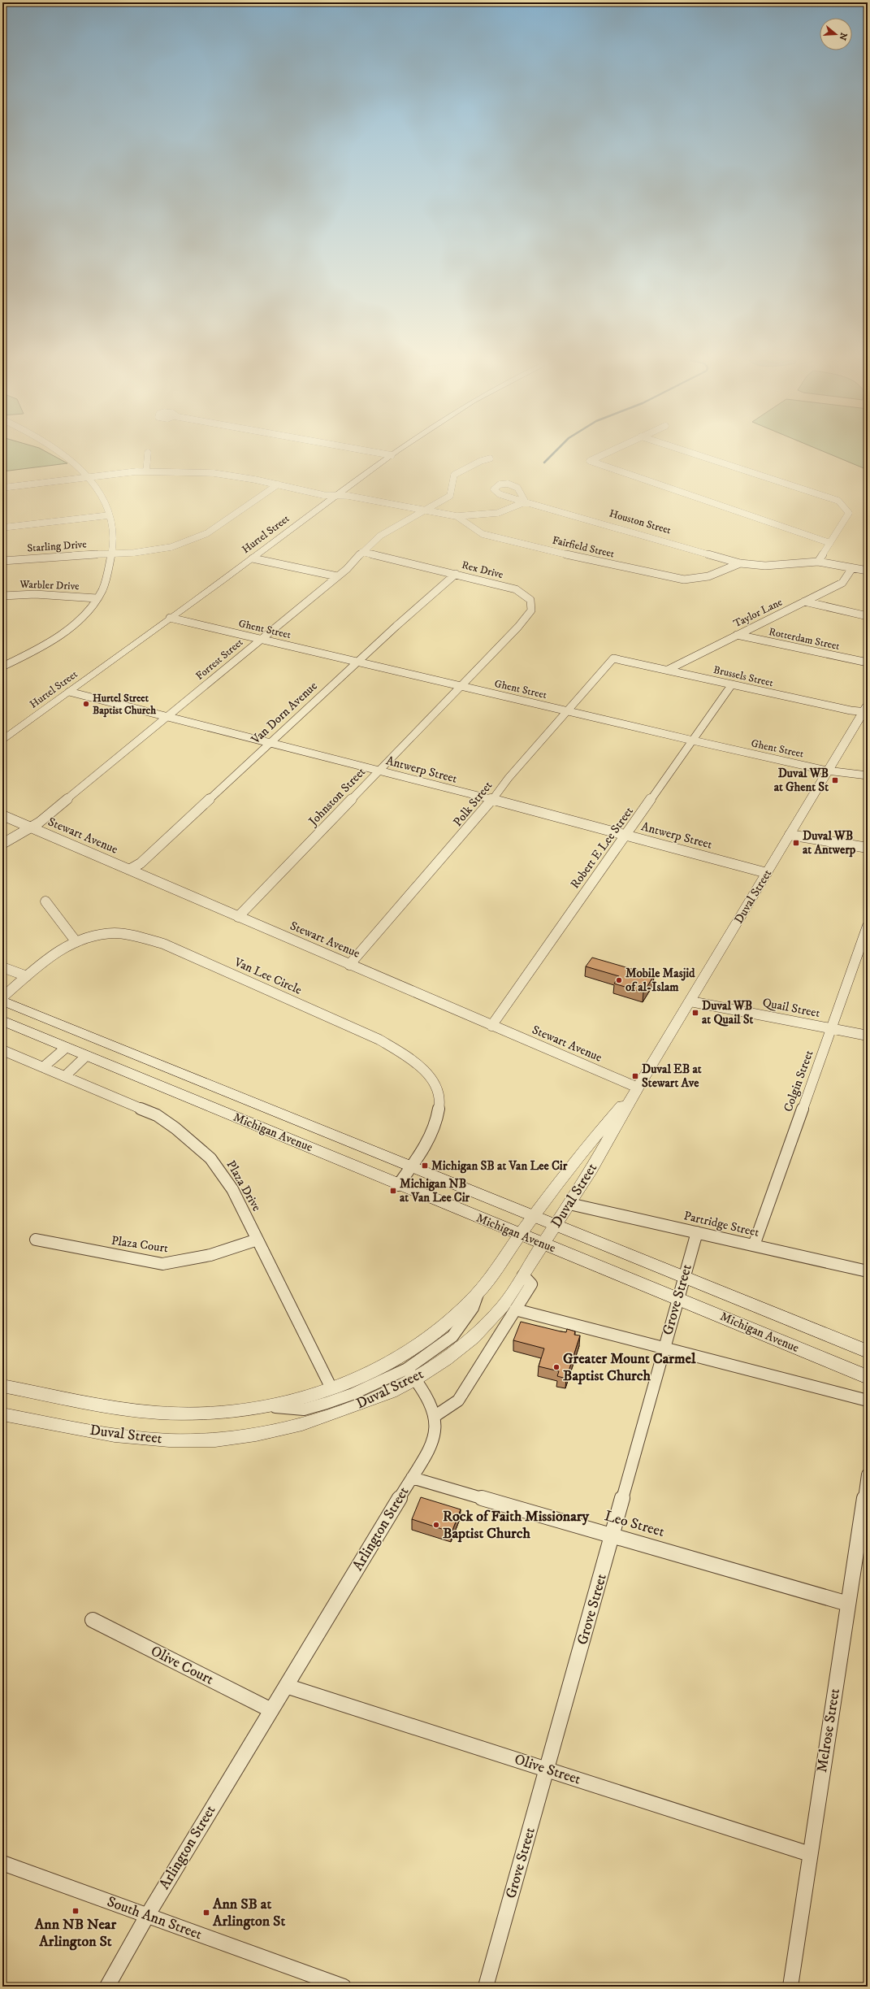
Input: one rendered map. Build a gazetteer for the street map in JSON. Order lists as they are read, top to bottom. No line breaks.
{"streets":{"main road":["Michigan Avenue"],"street":["Houston Street","Hurtel Street","Starling Drive","Fairfield Street","Rex Drive","Warbler Drive","Taylor Lane","Ghent Street","Rotterdam Street","Forrest Street","Brussels Street","Van Dorn Avenue","Antwerp Street","Johnston Street","Polk Street","Stewart Avenue","Robert E Lee Street","Duval Street","Van Lee Circle","Quail Street","Colgin Street","Plaza Drive","Partridge Street","Plaza Court","Grove Street","Leo Street","Arlington Street","Olive Court","Melrose Street","Olive Street","South Ann Street"]},"crossings":[["Houston Street","Fairfield Street"],["Houston Street","Taylor Lane"],["Hurtel Street","Ghent Street"],["Hurtel Street","Antwerp Street"],["Fairfield Street","Forrest Street"],["Rex Drive","Forrest Street"],["Rex Drive","Van Dorn Avenue"],["Rex Drive","Johnston Street"],["Taylor Lane","Rotterdam Street"],["Taylor Lane","Brussels Street"],["Ghent Street","Forrest Street"],["Ghent Street","Van Dorn Avenue"],["Ghent Street","Johnston Street"],["Ghent Street","Polk Street"],["Ghent Street","Robert E Lee Street"],["Ghent Street","Duval Street"],["Forrest Street","Antwerp Street"],["Forrest Street","Stewart Avenue"],["Brussels Street","Polk Street"],["Brussels Street","Robert E Lee Street"],["Brussels Street","Duval Street"],["Van Dorn Avenue","Antwerp Street"],["Van Dorn Avenue","Stewart Avenue"],["Antwerp Street","Johnston Street"],["Antwerp Street","Polk Street"],["Antwerp Street","Robert E Lee Street"],["Antwerp Street","Duval Street"],["Johnston Street","Stewart Avenue"],["Polk Street","Stewart Avenue"],["Stewart Avenue","Robert E Lee Street"],["Stewart Avenue","Duval Street"],["Duval Street","Quail Street"],["Duval Street","Michigan Avenue"],["Duval Street","Plaza Drive"],["Duval Street","Partridge Street"],["Duval Street","Arlington Street"],["Van Lee Circle","Michigan Avenue"],["Quail Street","Colgin Street"],["Colgin Street","Partridge Street"],["Michigan Avenue","Grove Street"],["Plaza Drive","Plaza Court"],["Partridge Street","Grove Street"],["Grove Street","Leo Street"],["Grove Street","Olive Street"],["Leo Street","Arlington Street"],["Leo Street","Melrose Street"],["Arlington Street","Olive Court"],["Arlington Street","Olive Street"],["Arlington Street","South Ann Street"],["Melrose Street","Olive Street"]],"places":{"other":["Hurtel Street Baptist Church","Mobile Masjid of al-Islam","Greater Mount Carmel Baptist Church","Rock of Faith Missionary Baptist Church"],"transit":["Duval WB at Ghent St","Duval WB at Antwerp","Duval WB at Quail St","Duval EB at Stewart Ave","Michigan SB at Van Lee Cir","Michigan NB at Van Lee Cir","Ann NB Near Arlington St","Ann SB at Arlington St"]},"north":"right"}
